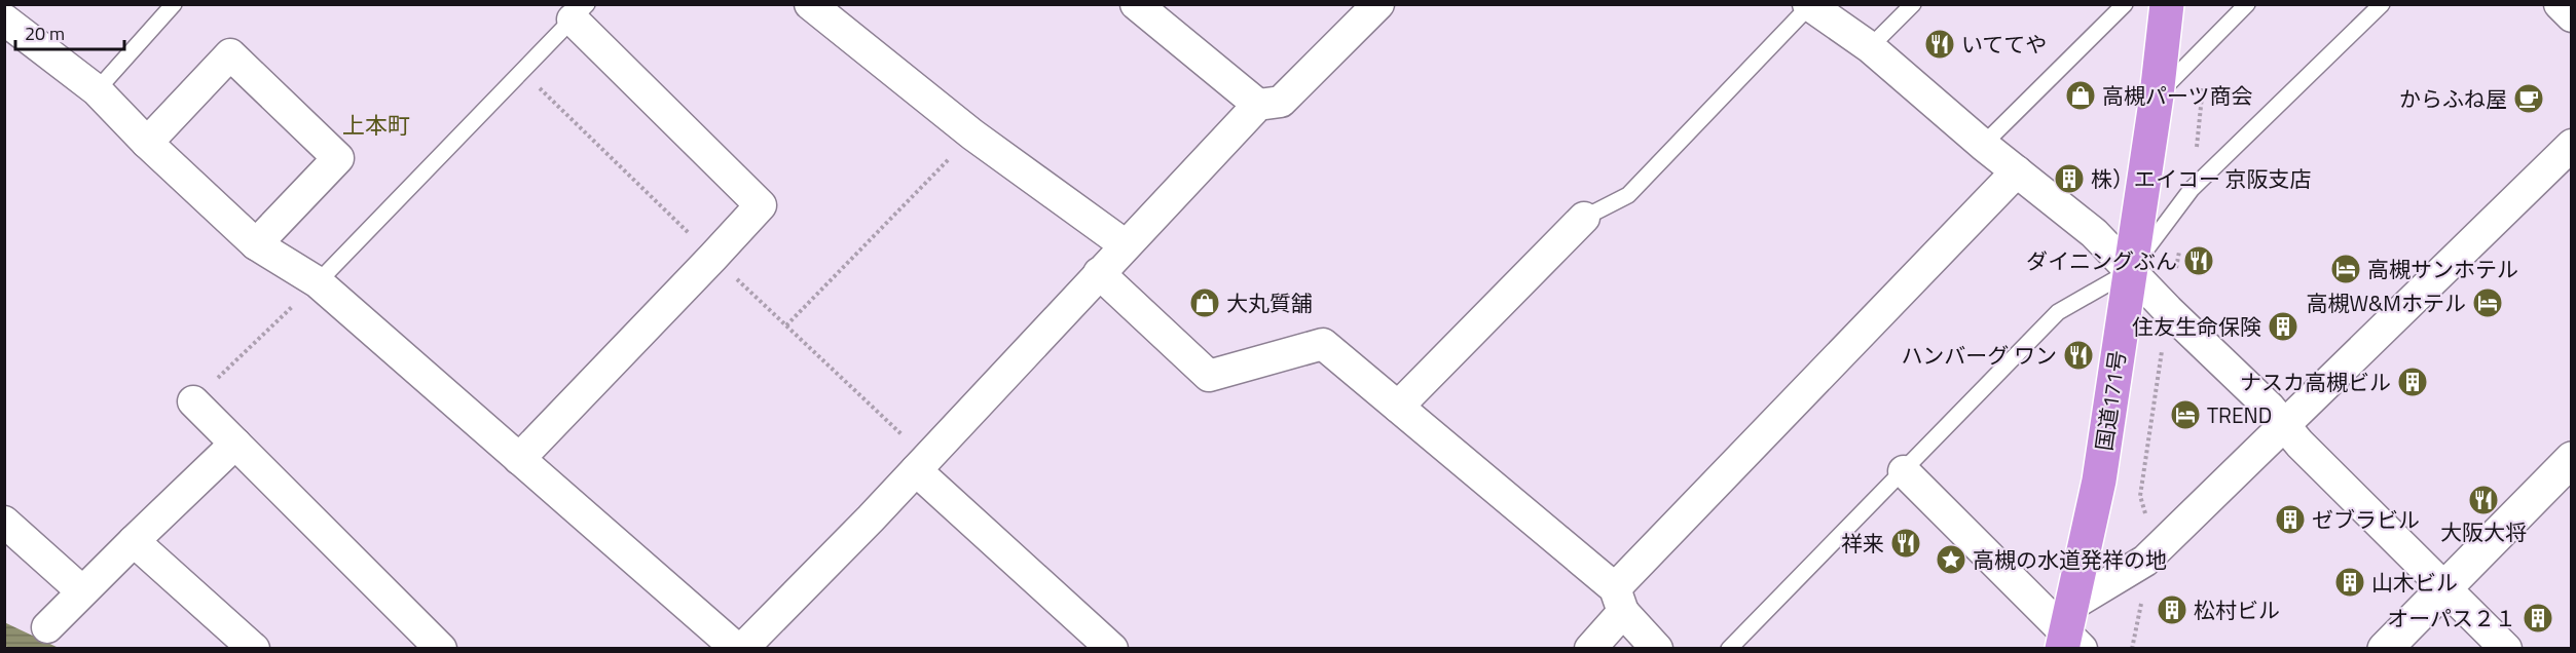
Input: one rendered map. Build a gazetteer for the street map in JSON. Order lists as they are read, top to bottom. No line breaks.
{"streets":{"highway":["国道171号"]},"districts":["上本町"],"places":{"restaurant":["いててや","ダイニングぶん","ハンバーグ ワン","大阪大将","祥来"],"shop":["高槻パーツ商会","大丸質舗"],"cafe":["からふね屋"],"building":["株）エイコー 京阪支店","住友生命保険","ナスカ高槻ビル","ゼブラビル","山木ビル","松村ビル","オーパス２１"],"hotel":["高槻サンホテル","高槻W&Mホテル","TREND"],"place":["高槻の水道発祥の地"]},"scale_bar":"20 m"}
